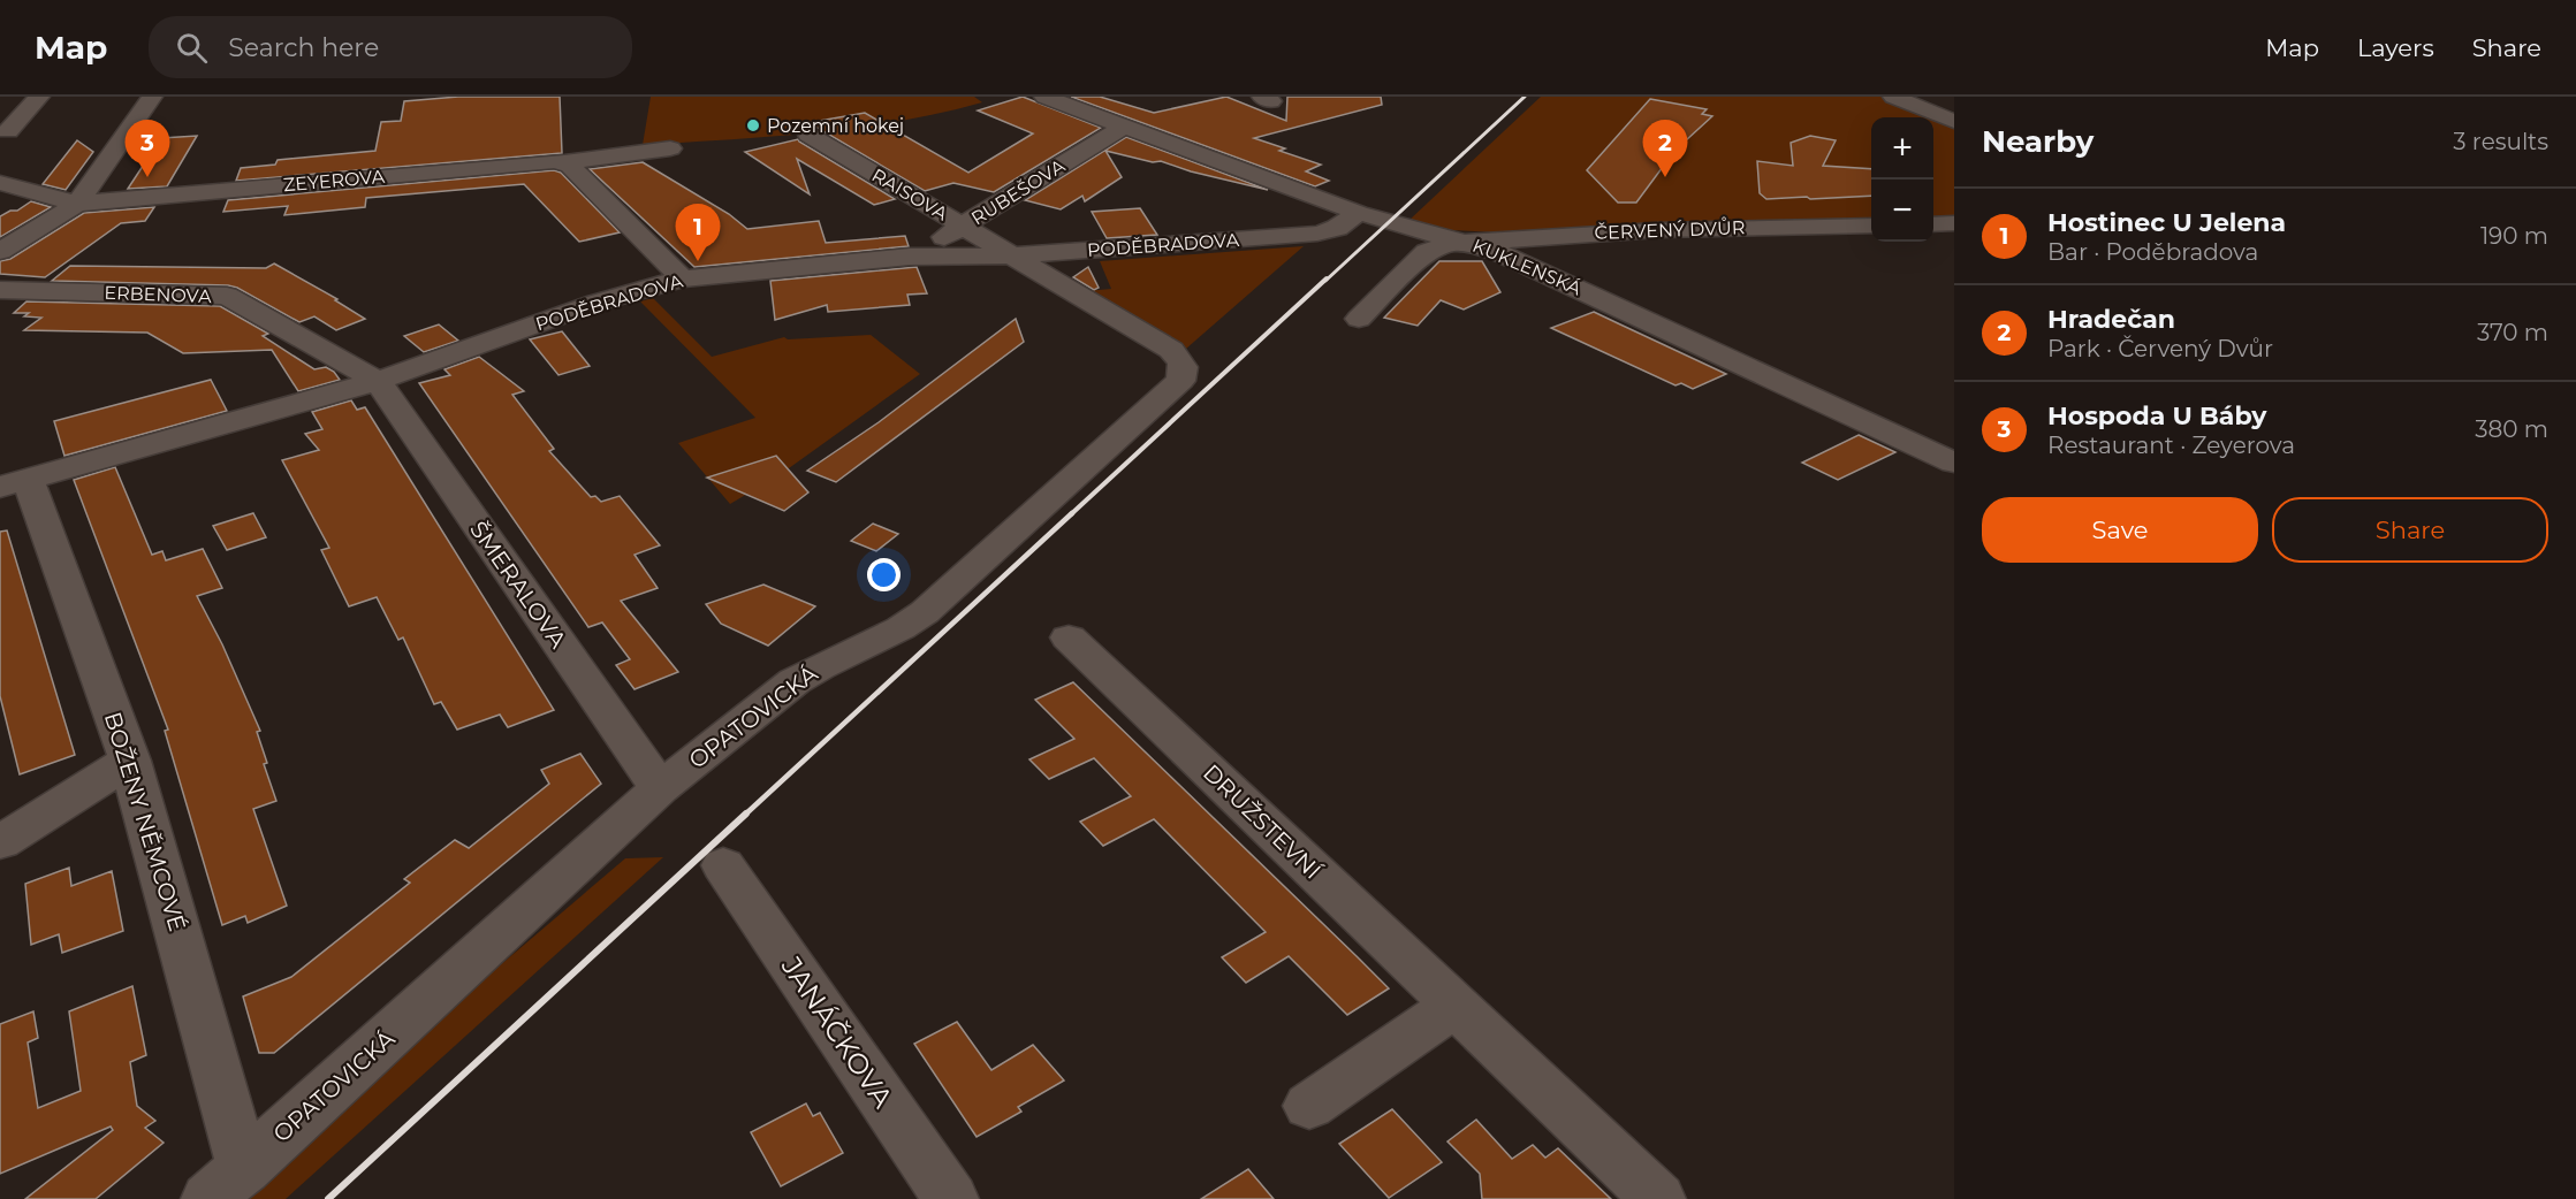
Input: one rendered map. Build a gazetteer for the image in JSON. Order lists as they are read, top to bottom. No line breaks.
{"streets":{"street":["ZEYEROVA","RUBEŠOVA","RAISOVA","ČERVENÝ DVŮR","PODĚBRADOVA","KUKLENSKÁ","ERBENOVA","ŠMERALOVA","OPATOVICKÁ","BOŽENY NĚMCOVÉ","DRUŽSTEVNÍ","JANÁČKOVA"]},"crossings":[["RUBEŠOVA","RAISOVA"],["RUBEŠOVA","PODĚBRADOVA"],["RUBEŠOVA","KUKLENSKÁ"],["RAISOVA","PODĚBRADOVA"],["RAISOVA","OPATOVICKÁ"],["ČERVENÝ DVŮR","KUKLENSKÁ"],["PODĚBRADOVA","KUKLENSKÁ"],["PODĚBRADOVA","ERBENOVA"],["PODĚBRADOVA","ŠMERALOVA"],["PODĚBRADOVA","OPATOVICKÁ"],["PODĚBRADOVA","BOŽENY NĚMCOVÉ"],["ERBENOVA","ŠMERALOVA"],["ŠMERALOVA","OPATOVICKÁ"],["OPATOVICKÁ","BOŽENY NĚMCOVÉ"]],"places":["Pozemní hokej"],"page":{"header":"Map","search":"Search here","nav":["Map","Layers","Share"],"heading":["Nearby","3 results"],"map_buttons":["+","−"],"pins":["2","3","1"],"list":[{"mark":"1","name":"Hostinec U Jelena","note":"Bar · Poděbradova","value":"190 m"},{"mark":"2","name":"Hradečan","note":"Park · Červený Dvůr","value":"370 m"},{"mark":"3","name":"Hospoda U Báby","note":"Restaurant · Zeyerova","value":"380 m"}],"buttons":["Save","Share"]}}
